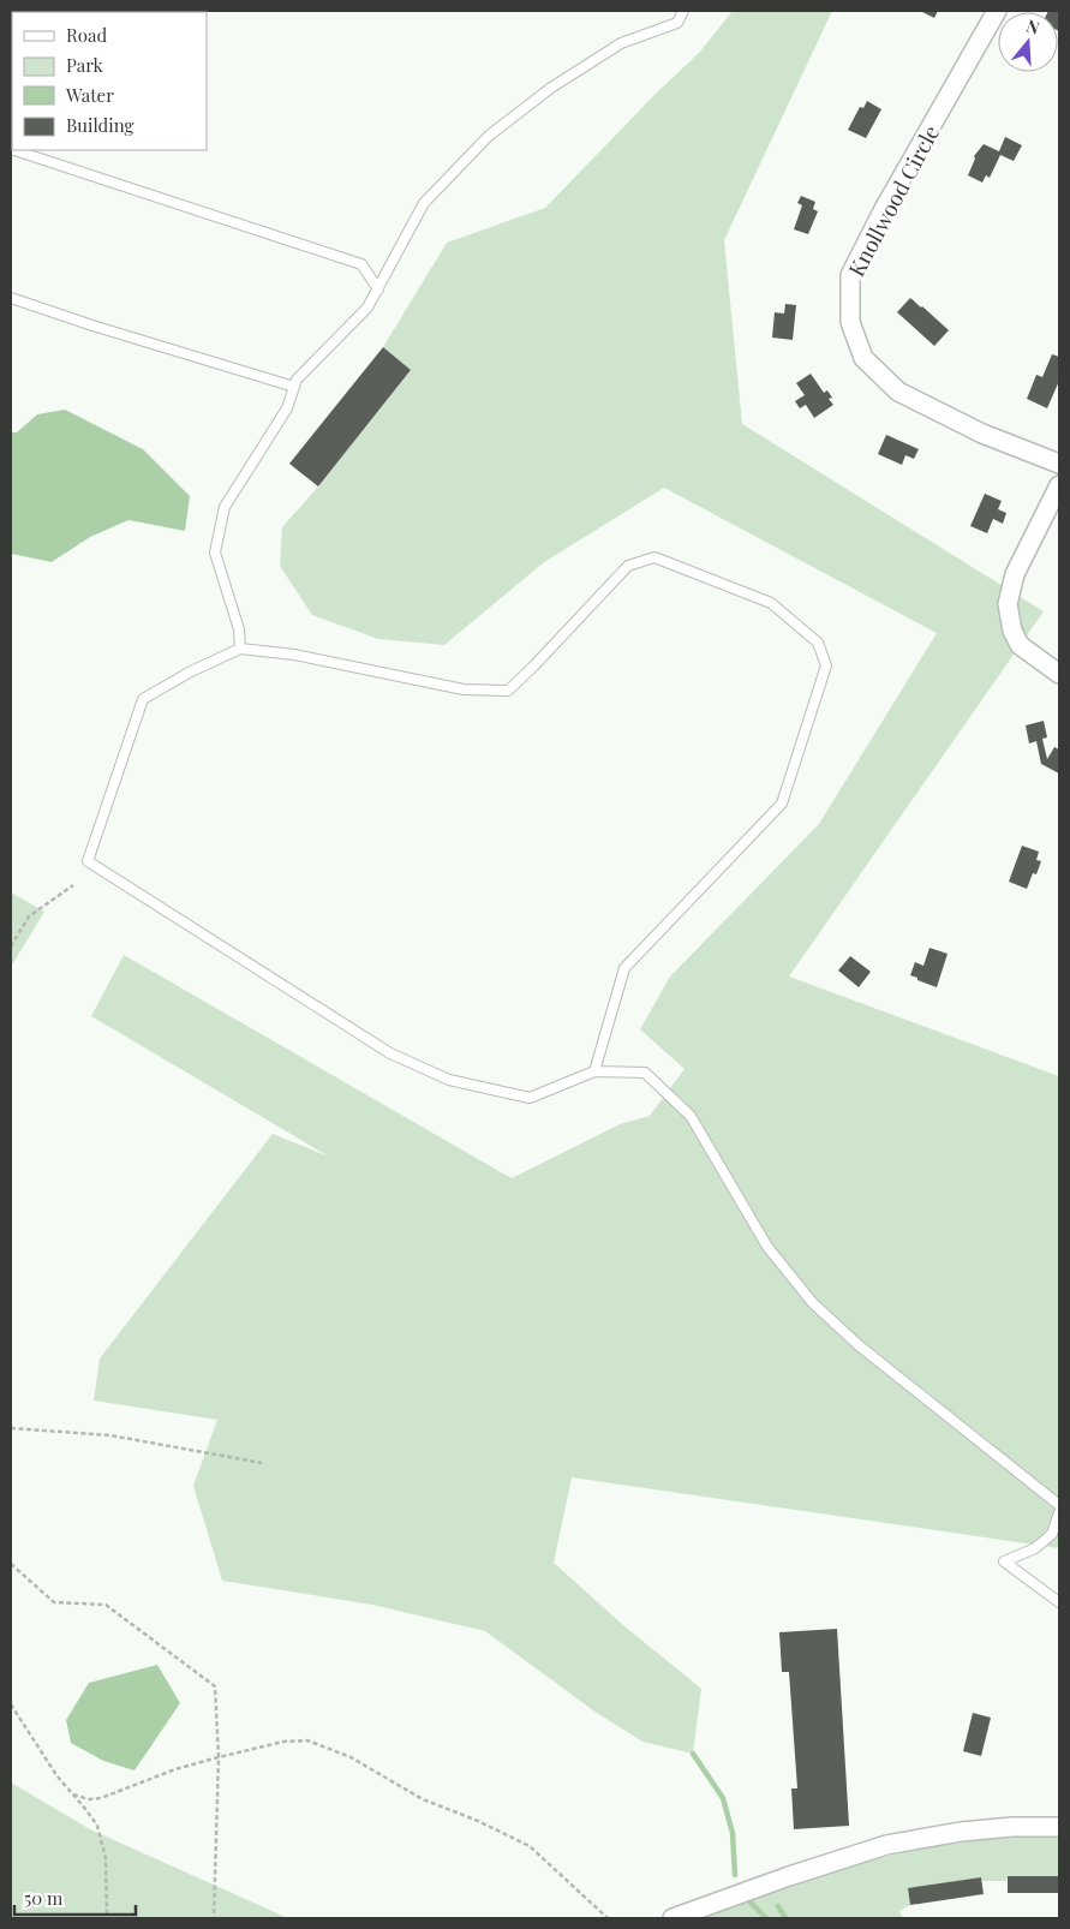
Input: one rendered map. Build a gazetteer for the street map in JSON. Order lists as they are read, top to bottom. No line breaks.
{"streets":{"street":["Knollwood Circle"]},"legend":["Road","Park","Water","Building"],"scale_bar":"50 m","north":"top"}
